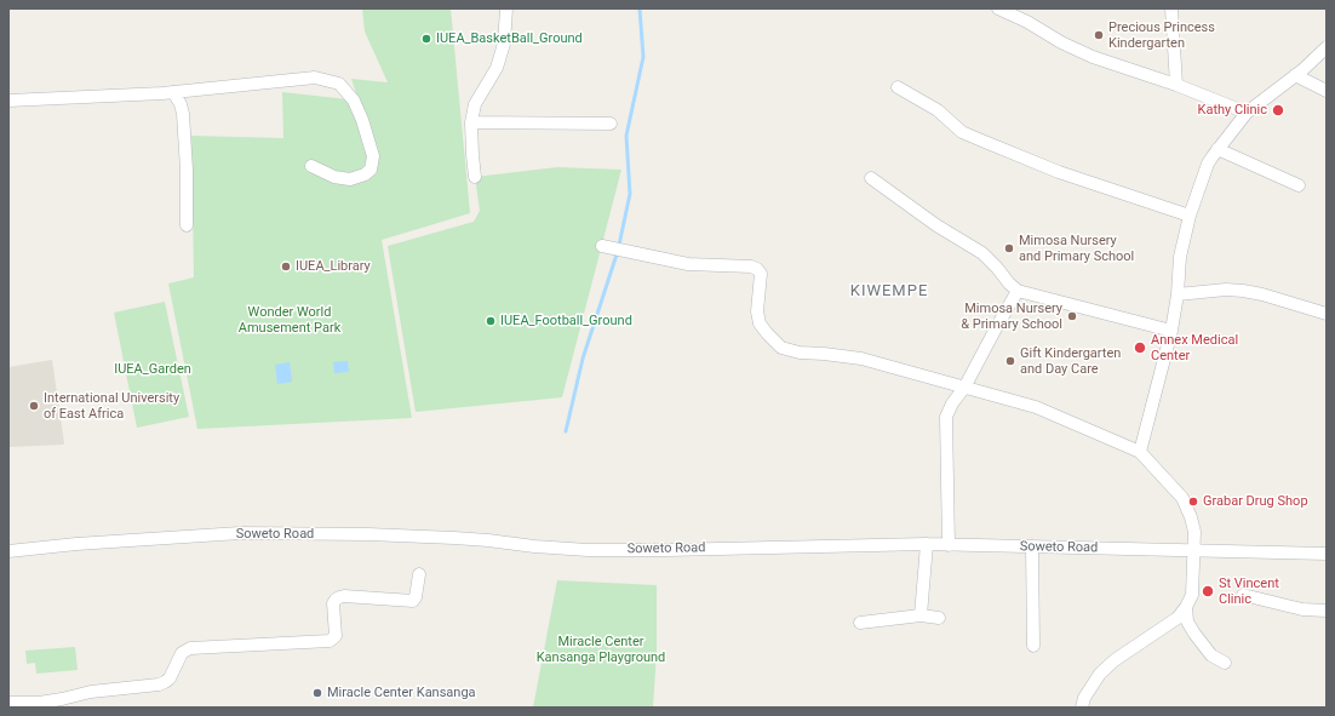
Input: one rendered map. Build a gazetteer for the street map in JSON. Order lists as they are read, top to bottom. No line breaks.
{"streets":{"street":["Soweto Road"]},"districts":["KIWEMPE"],"parks":["Wonder World Amusement Park","IUEA_Garden","Miracle Center Kansanga Playground"],"places":["Precious Princess Kindergarten","IUEA_BasketBall_Ground","Kathy Clinic","Mimosa Nursery and Primary School","IUEA_Library","Mimosa Nursery & Primary School","IUEA_Football_Ground","Annex Medical Center","Gift Kindergarten and Day Care","International University of East Africa","Grabar Drug Shop","St Vincent Clinic","Miracle Center Kansanga"]}
